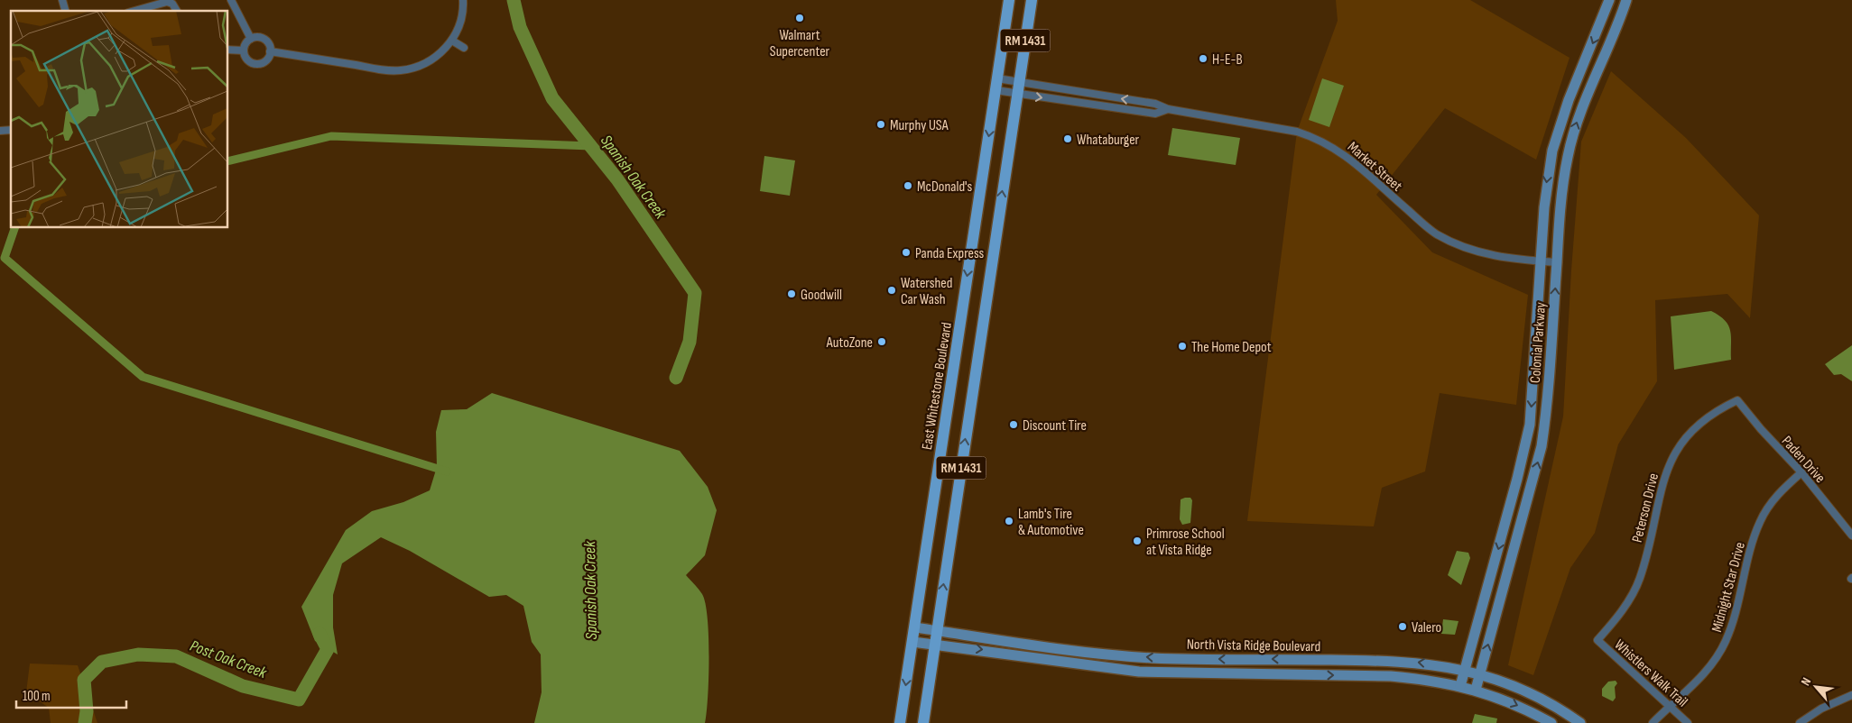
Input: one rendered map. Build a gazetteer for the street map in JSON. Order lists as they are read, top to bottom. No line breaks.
{"streets":{"main road":["RM 1431","East Whitestone Boulevard"],"street":["Market Street","Colonial Parkway","Paden Drive","Peterson Drive","Midnight Star Drive","North Vista Ridge Boulevard","Whistlers Walk Trail"]},"crossings":[["RM 1431","Market Street"],["RM 1431","North Vista Ridge Boulevard"],["Market Street","Colonial Parkway"],["Market Street","East Whitestone Boulevard"],["Colonial Parkway","North Vista Ridge Boulevard"],["East Whitestone Boulevard","North Vista Ridge Boulevard"],["Paden Drive","Peterson Drive"],["Paden Drive","Midnight Star Drive"],["Peterson Drive","Whistlers Walk Trail"],["Midnight Star Drive","Whistlers Walk Trail"]],"water":["Spanish Oak Creek","Post Oak Creek"],"places":["Walmart Supercenter","H-E-B","Murphy USA","Whataburger","McDonald's","Panda Express","Watershed Car Wash","Goodwill","AutoZone","The Home Depot","Discount Tire","Lamb's Tire & Automotive","Primrose School at Vista Ridge","Valero"],"scale_bar":"100 m","north":"top left"}
